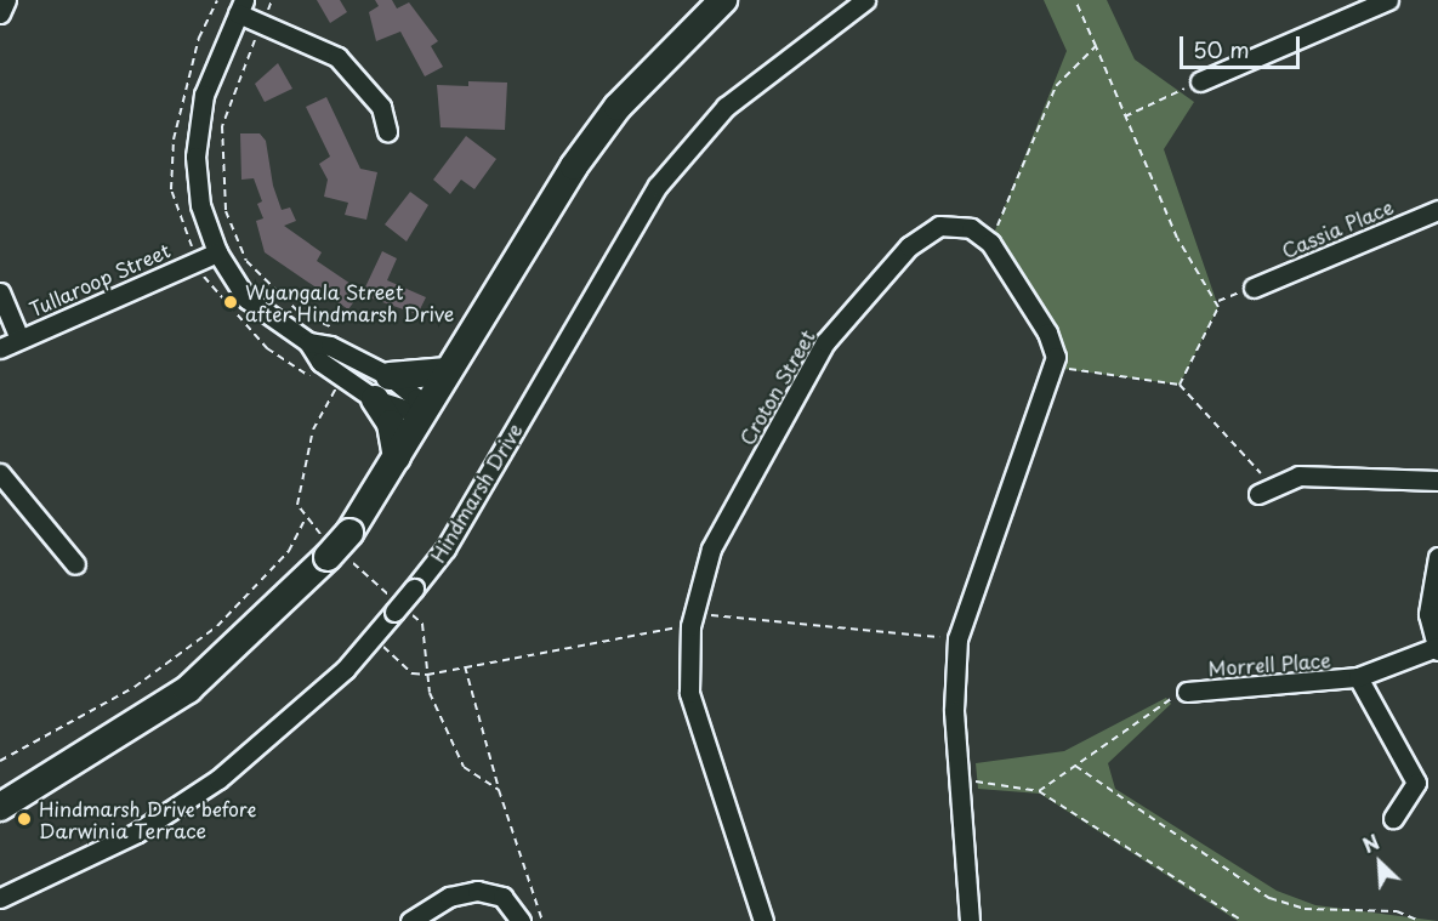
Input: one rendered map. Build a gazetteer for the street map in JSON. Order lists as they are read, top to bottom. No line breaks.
{"streets":{"street":["Cassia Place","Tullaroop Street","Croton Street","Hindmarsh Drive","Morrell Place"]},"places":["Wyangala Street after Hindmarsh Drive","Hindmarsh Drive before Darwinia Terrace"],"scale_bar":"50 m","north":"top left"}
